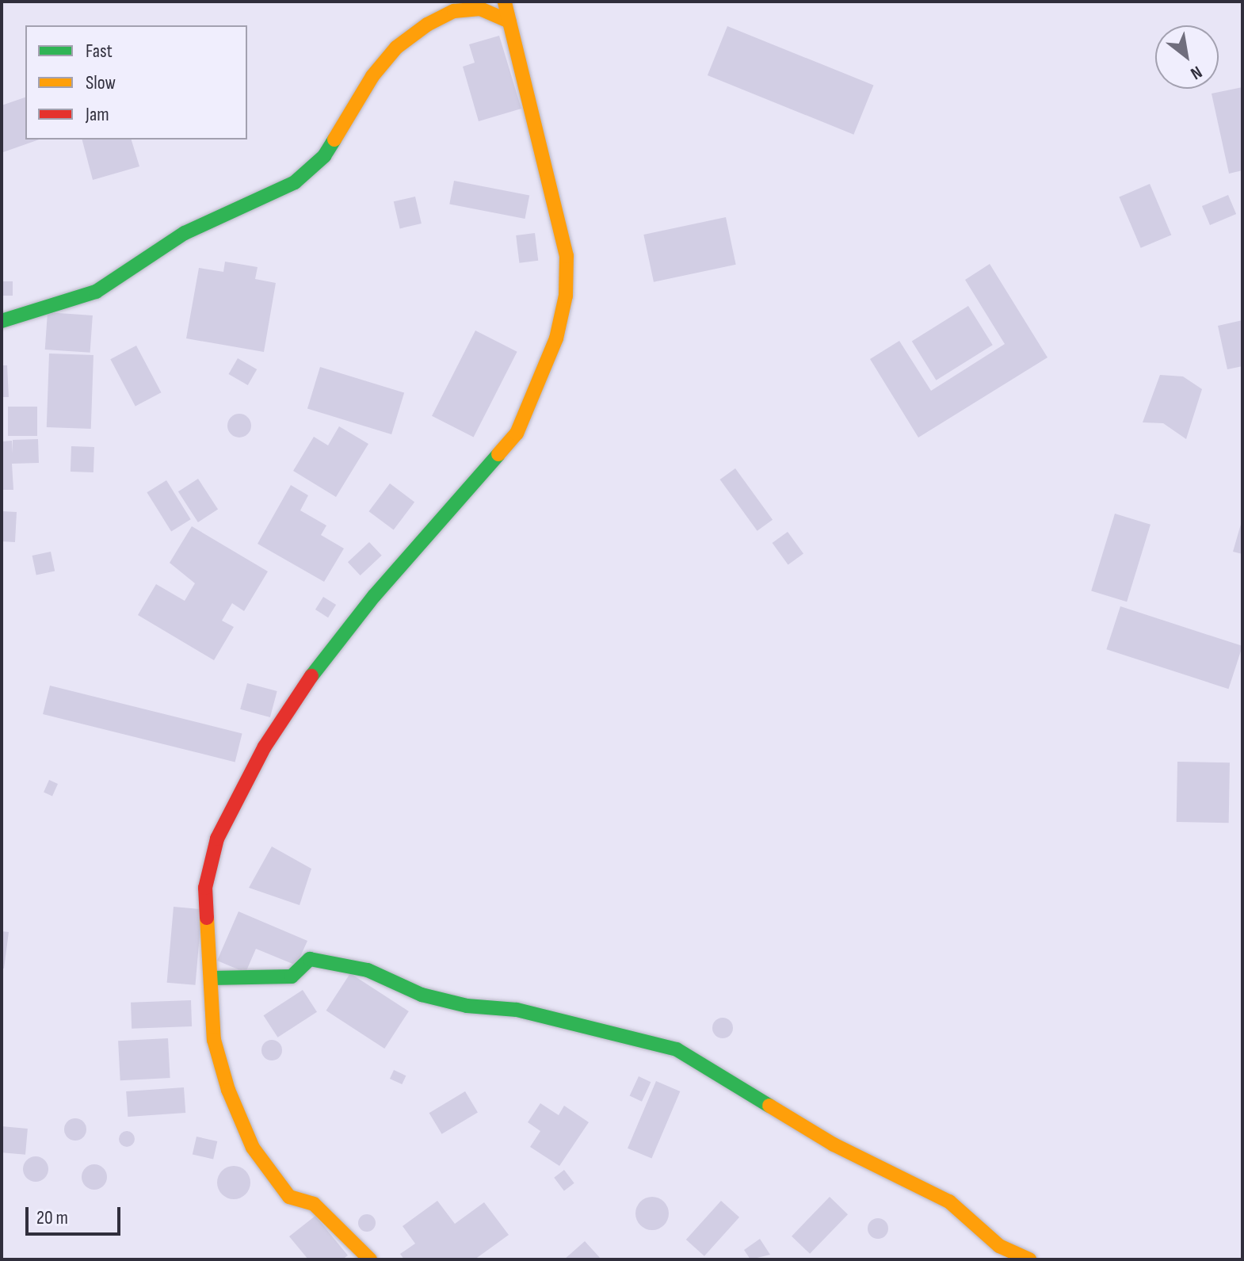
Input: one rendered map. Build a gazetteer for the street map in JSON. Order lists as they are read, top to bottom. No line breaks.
{"legend":["Fast","Slow","Jam"],"scale_bar":"20 m","north":"bottom right"}
